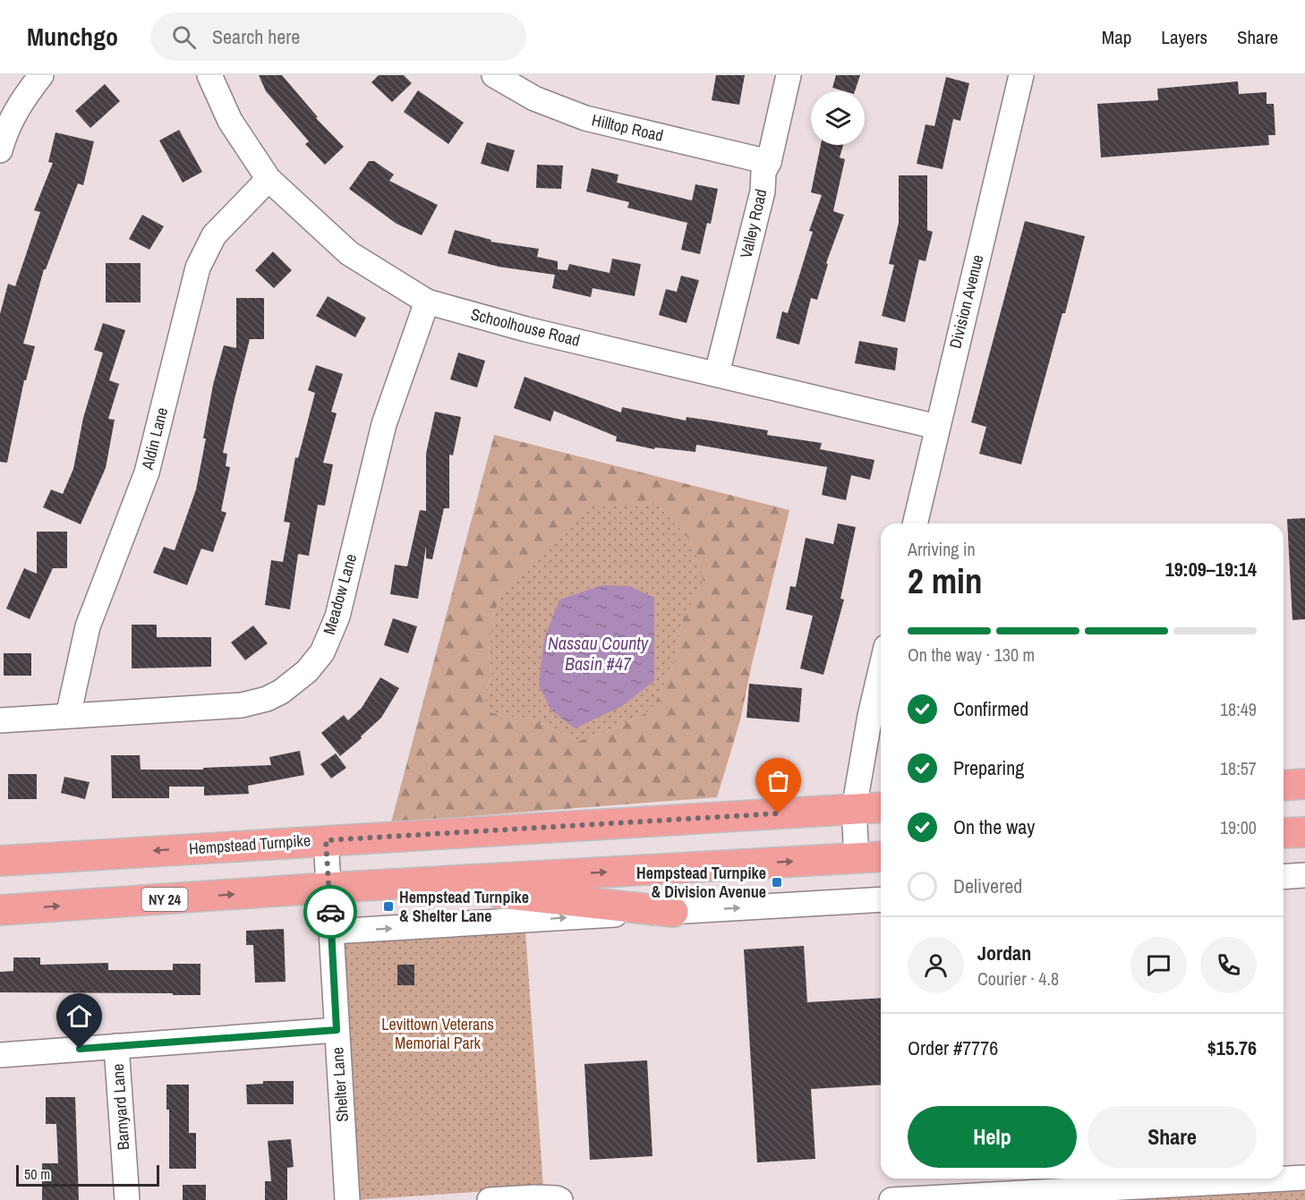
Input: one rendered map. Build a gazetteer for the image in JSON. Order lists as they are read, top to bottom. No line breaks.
{"streets":{"main road":["Hempstead Turnpike","NY 24"],"street":["Hilltop Road","Valley Road","Division Avenue","Schoolhouse Road","Aldin Lane","Meadow Lane","Shelter Lane","Barnyard Lane"]},"crossings":[["Hilltop Road","Valley Road"],["Valley Road","Schoolhouse Road"],["Division Avenue","Schoolhouse Road"],["Schoolhouse Road","Aldin Lane"],["Schoolhouse Road","Meadow Lane"],["Aldin Lane","Meadow Lane"],["Hempstead Turnpike","Shelter Lane"],["NY 24","Shelter Lane"]],"water":["Nassau County Basin #47"],"parks":["Levittown Veterans Memorial Park"],"places":{"transit":["Hempstead Turnpike & Division Avenue","Hempstead Turnpike & Shelter Lane"]},"scale_bar":"50 m","page":{"header":"Munchgo","search":"Search here","nav":["Map","Layers","Share"],"heading":["2 min","Arriving in","19:09–19:14"],"panel":["Jordan","Courier · 4.8","Order #7776","$15.76"],"bar":"On the way · 130 m","list":[["Confirmed","18:49"],["Preparing","18:57"],["On the way","19:00"],"Delivered"],"buttons":["Help","Share"],"scale":"50 m"}}
